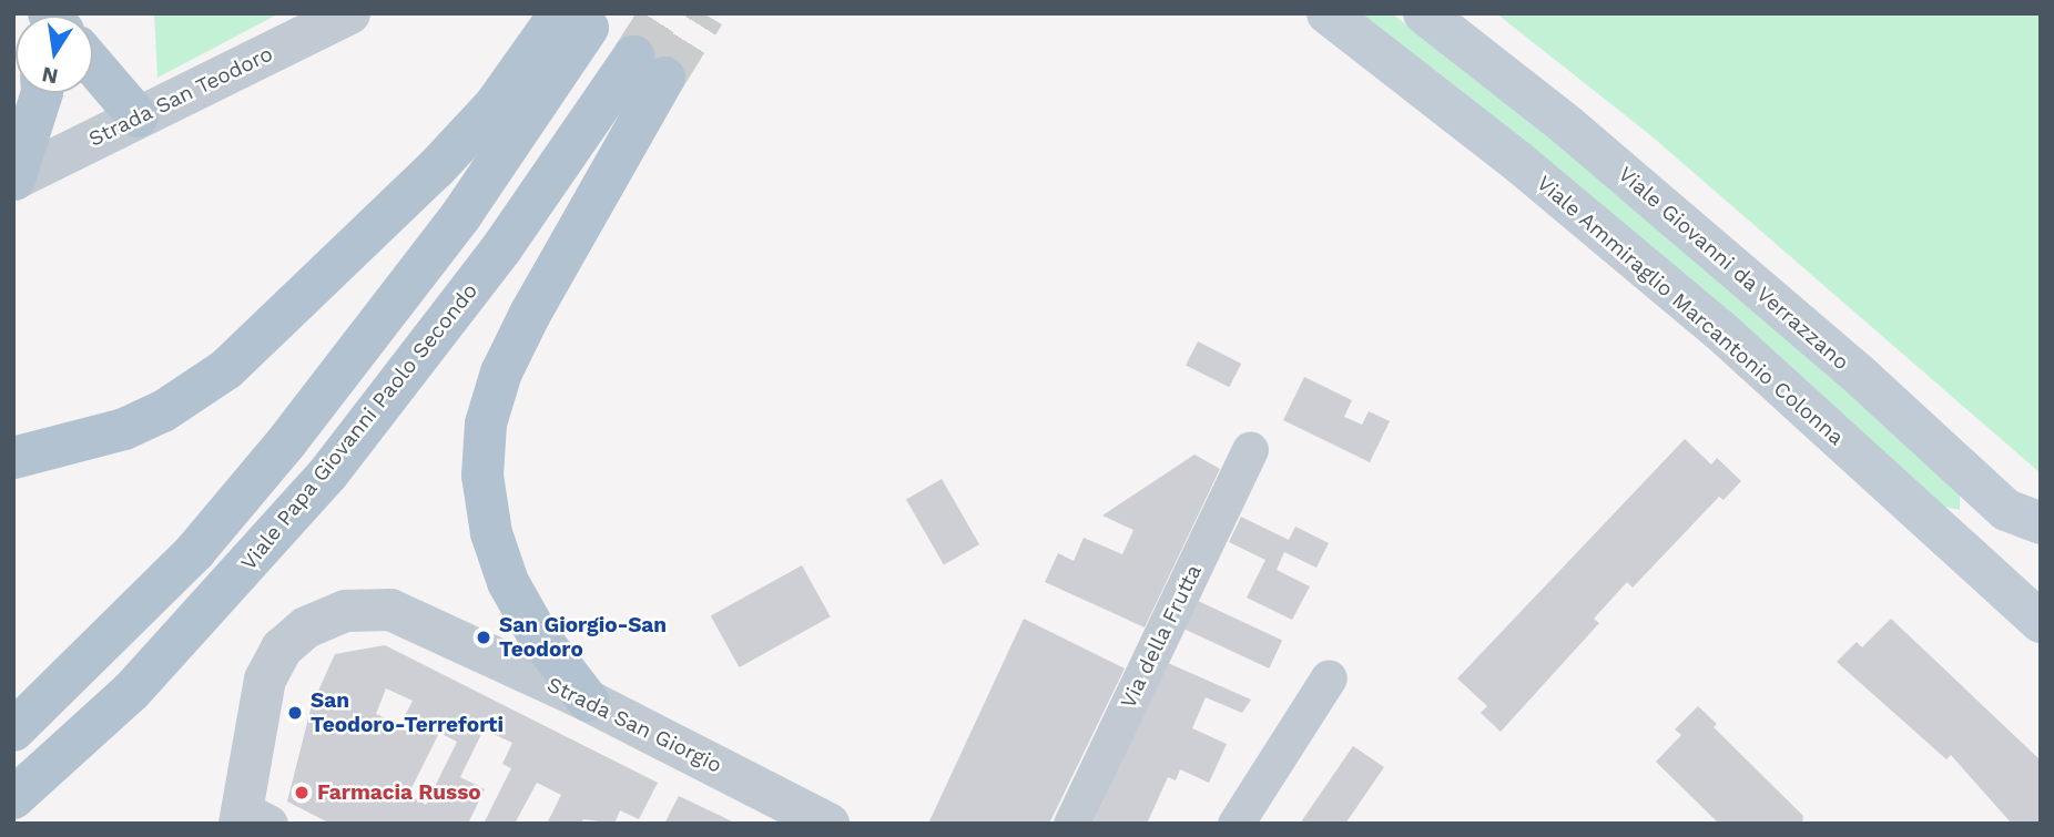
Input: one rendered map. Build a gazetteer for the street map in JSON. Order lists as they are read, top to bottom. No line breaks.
{"streets":{"main road":["Viale Giovanni da Verrazzano","Viale Ammiraglio Marcantonio Colonna","Viale Papa Giovanni Paolo Secondo"],"street":["Strada San Teodoro","Via della Frutta","Strada San Giorgio"]},"crossings":[["Viale Papa Giovanni Paolo Secondo","Strada San Giorgio"]],"places":["San Giorgio-San Teodoro","San Teodoro-Terreforti","Farmacia Russo"],"north":"bottom"}
